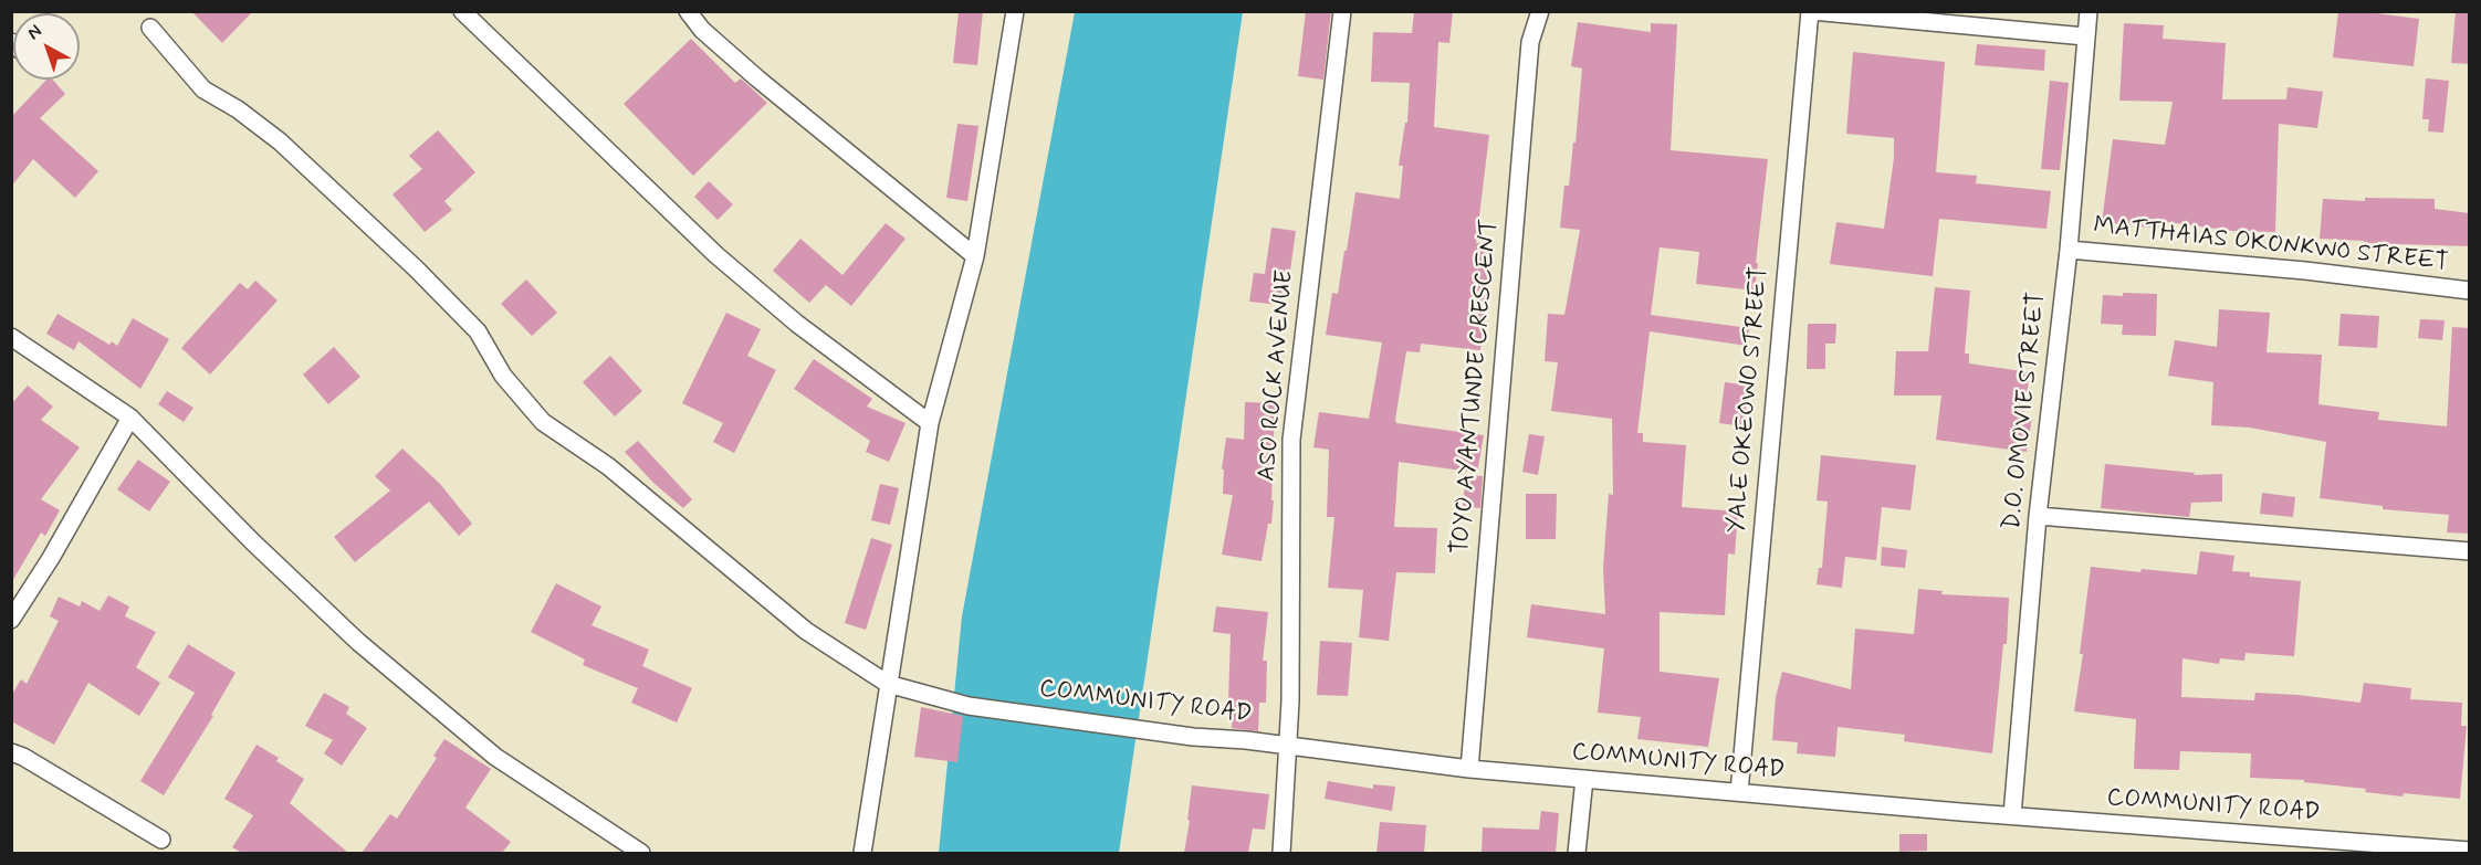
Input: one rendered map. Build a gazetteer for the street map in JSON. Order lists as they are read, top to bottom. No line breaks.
{"streets":{"street":["MATTHAIAS OKONKWO STREET","ASO ROCK AVENUE","TOYO AYANTUNDE CRESCENT","YALE OKEOWO STREET","D.O. OMOVIE STREET","COMMUNITY ROAD"]},"crossings":[["MATTHAIAS OKONKWO STREET","D.O. OMOVIE STREET"],["ASO ROCK AVENUE","COMMUNITY ROAD"],["TOYO AYANTUNDE CRESCENT","COMMUNITY ROAD"],["YALE OKEOWO STREET","D.O. OMOVIE STREET"],["YALE OKEOWO STREET","COMMUNITY ROAD"],["D.O. OMOVIE STREET","COMMUNITY ROAD"]],"north":"top left"}
